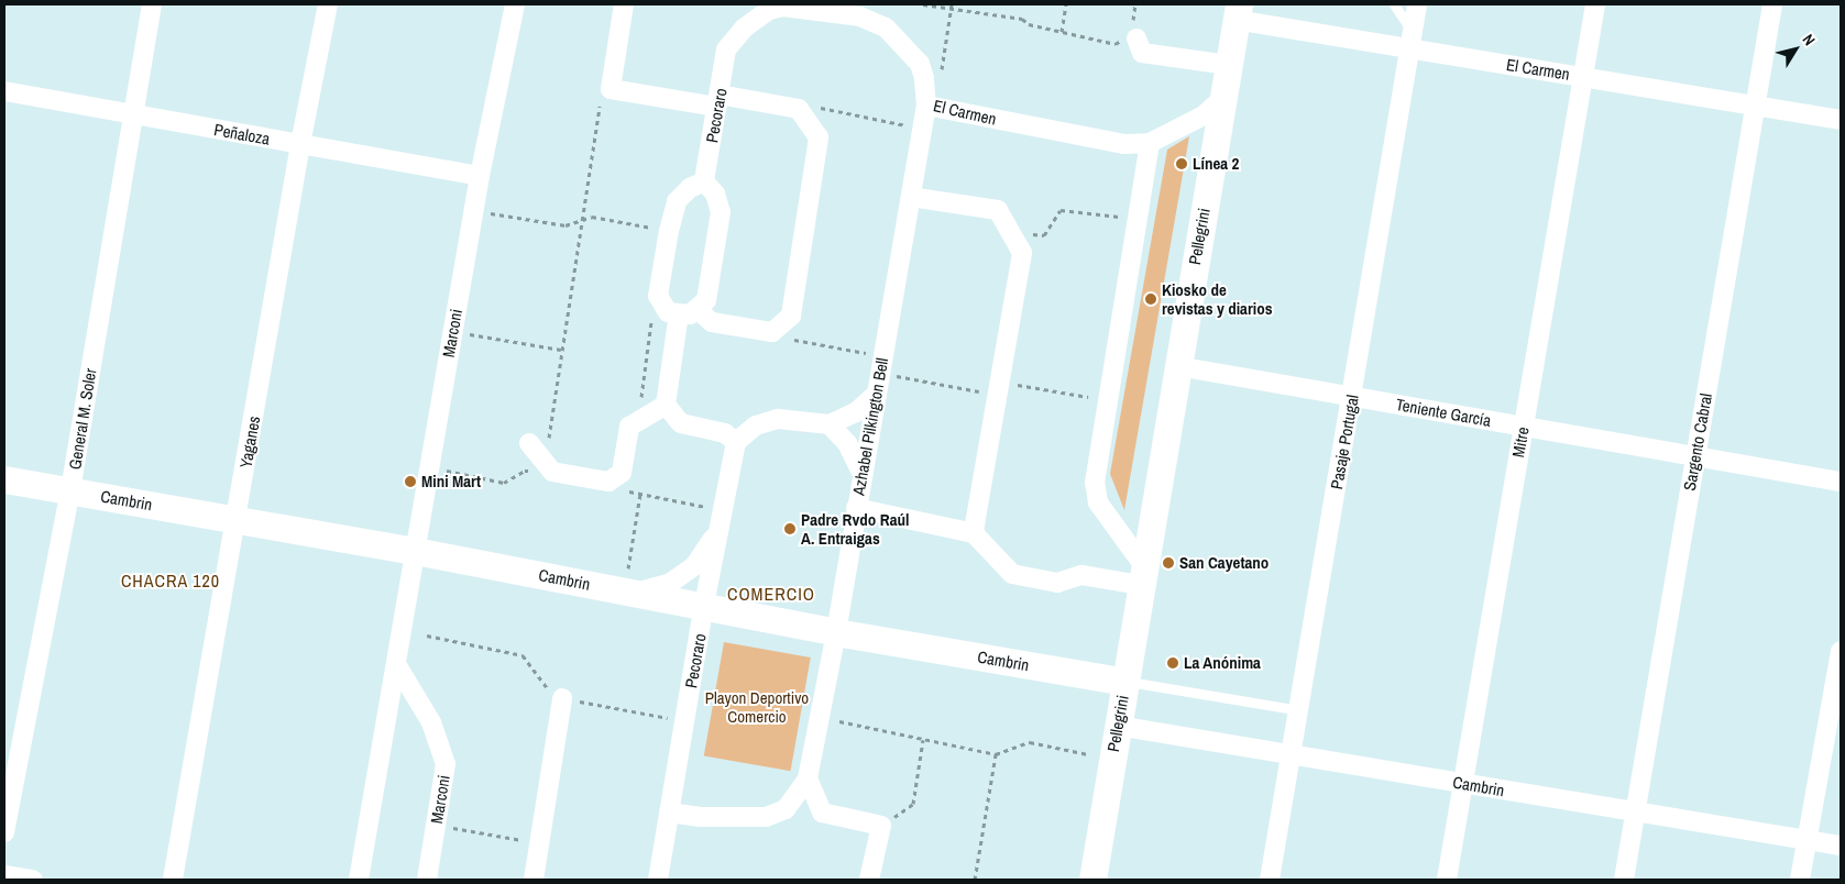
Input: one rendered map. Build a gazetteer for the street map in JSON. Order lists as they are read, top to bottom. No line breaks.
{"streets":{"street":["El Carmen","Pecoraro","Peñaloza","Pellegrini","Marconi","Teniente García","General M. Soler","Azhabel Pilkington Bell","Yaganes","Pasaje Portugal","Mitre","Sargento Cabral","Cambrin"]},"crossings":[["El Carmen","Pecoraro"],["El Carmen","Pellegrini"],["El Carmen","Azhabel Pilkington Bell"],["El Carmen","Pasaje Portugal"],["El Carmen","Mitre"],["El Carmen","Sargento Cabral"],["Pecoraro","Azhabel Pilkington Bell"],["Pecoraro","Cambrin"],["Peñaloza","Marconi"],["Peñaloza","General M. Soler"],["Peñaloza","Yaganes"],["Pellegrini","Teniente García"],["Pellegrini","Cambrin"],["Marconi","Cambrin"],["Teniente García","Pasaje Portugal"],["Teniente García","Mitre"],["Teniente García","Sargento Cabral"],["General M. Soler","Cambrin"],["Azhabel Pilkington Bell","Cambrin"],["Yaganes","Cambrin"],["Pasaje Portugal","Cambrin"],["Mitre","Cambrin"],["Sargento Cabral","Cambrin"]],"districts":["CHACRA 120","COMERCIO"],"parks":["Playon Deportivo Comercio"],"places":["Línea 2","Kiosko de revistas y diarios","Mini Mart","Padre Rvdo Raúl A. Entraigas","San Cayetano","La Anónima"],"north":"top right"}
